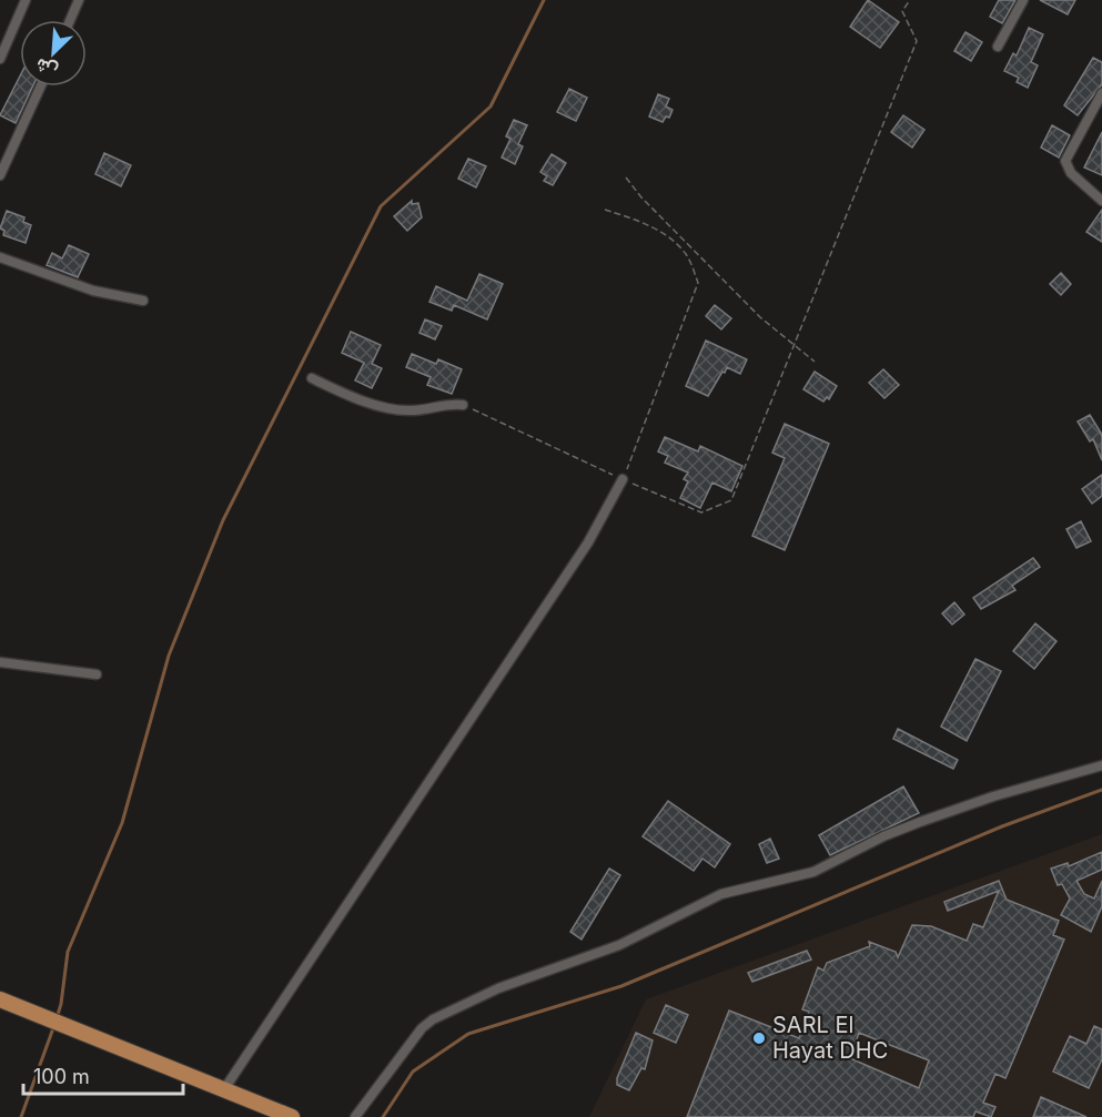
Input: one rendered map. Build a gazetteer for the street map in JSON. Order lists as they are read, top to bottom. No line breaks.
{"places":["SARL El Hayat DHC"],"scale_bar":"100 m","north":"bottom left"}
